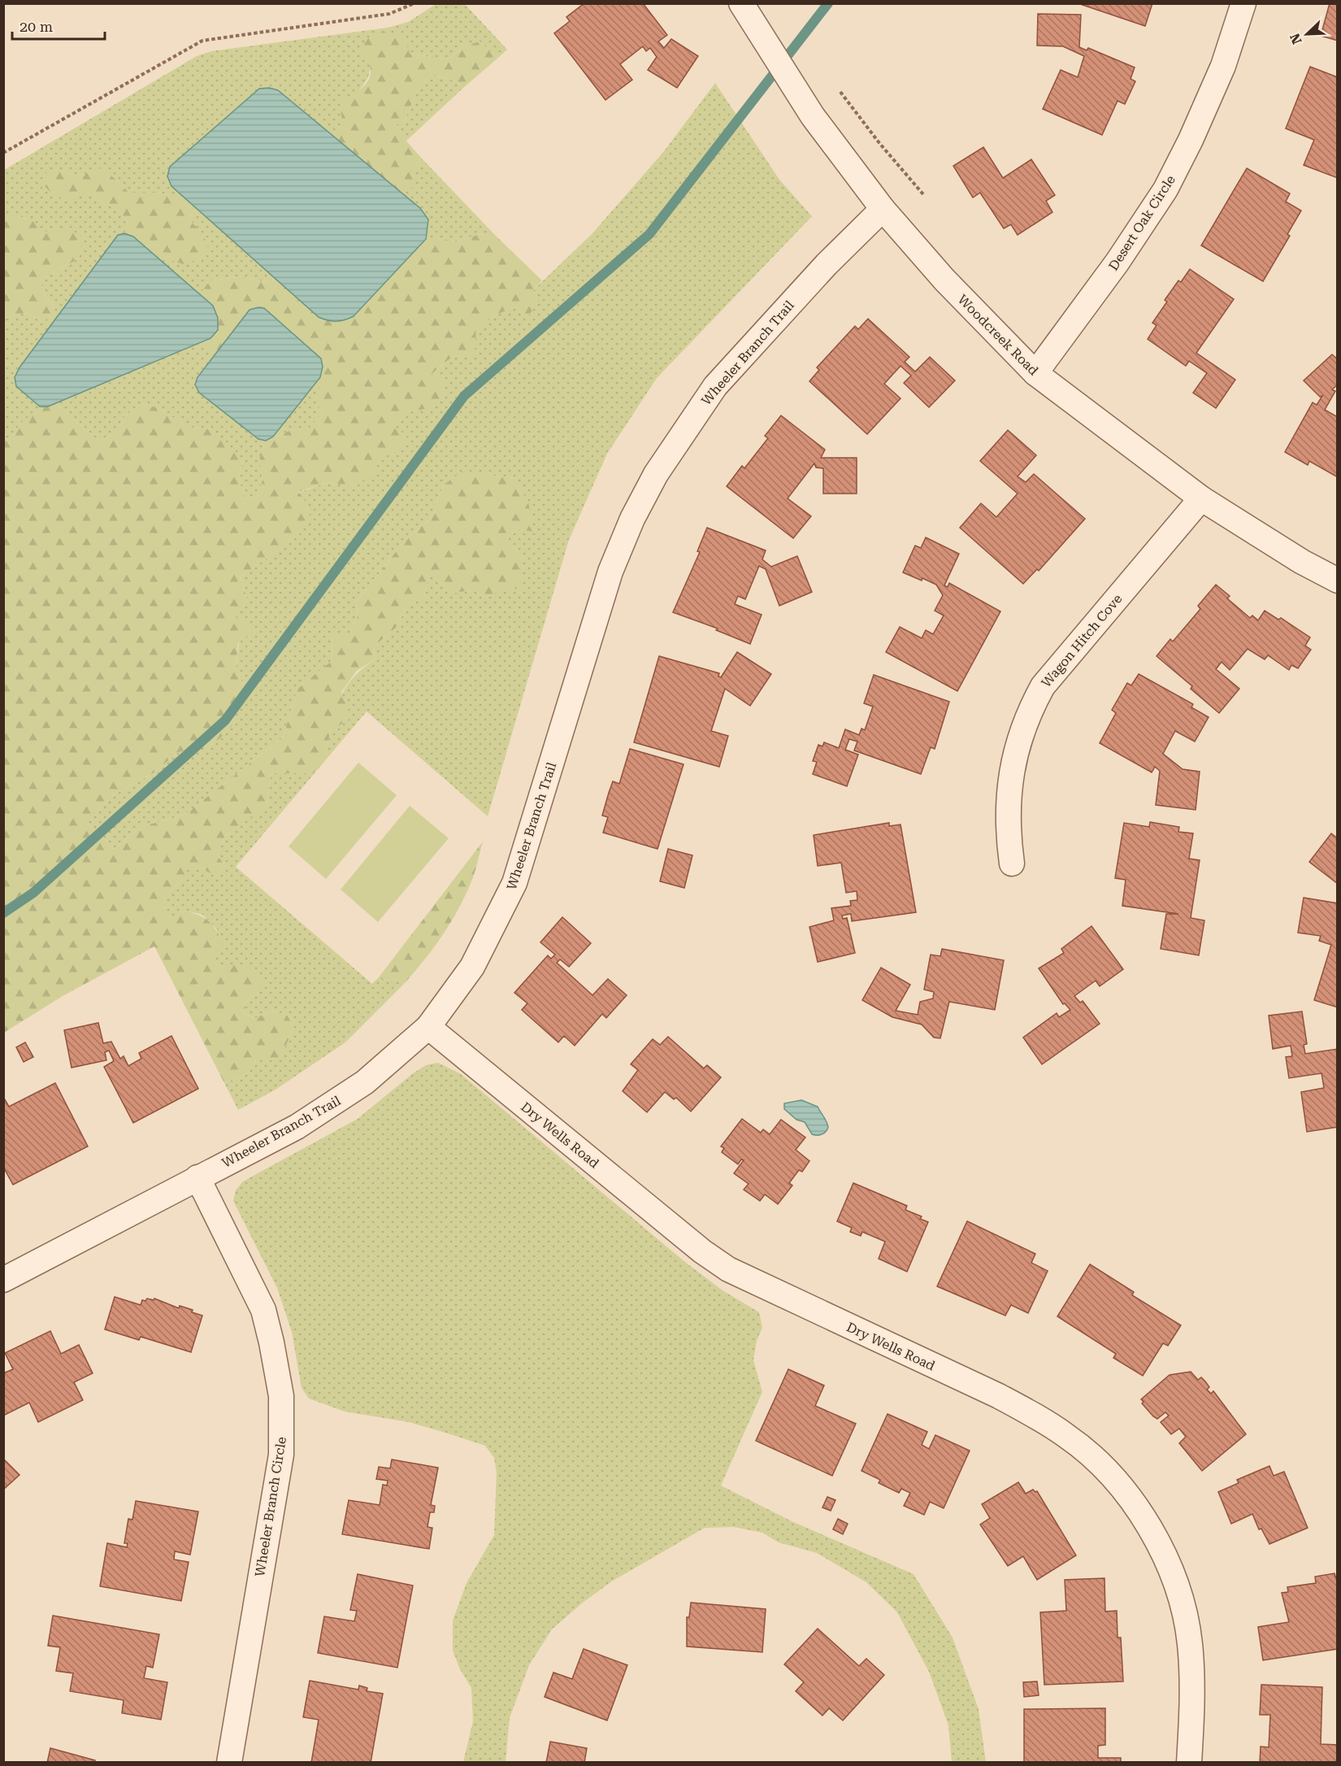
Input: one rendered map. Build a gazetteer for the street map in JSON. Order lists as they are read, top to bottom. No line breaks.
{"streets":{"street":["Desert Oak Circle","Woodcreek Road","Wheeler Branch Trail","Wagon Hitch Cove","Dry Wells Road","Wheeler Branch Circle"]},"crossings":[["Desert Oak Circle","Woodcreek Road"],["Woodcreek Road","Wheeler Branch Trail"],["Woodcreek Road","Wagon Hitch Cove"],["Wheeler Branch Trail","Dry Wells Road"],["Wheeler Branch Trail","Wheeler Branch Circle"]],"scale_bar":"20 m","north":"bottom left"}
